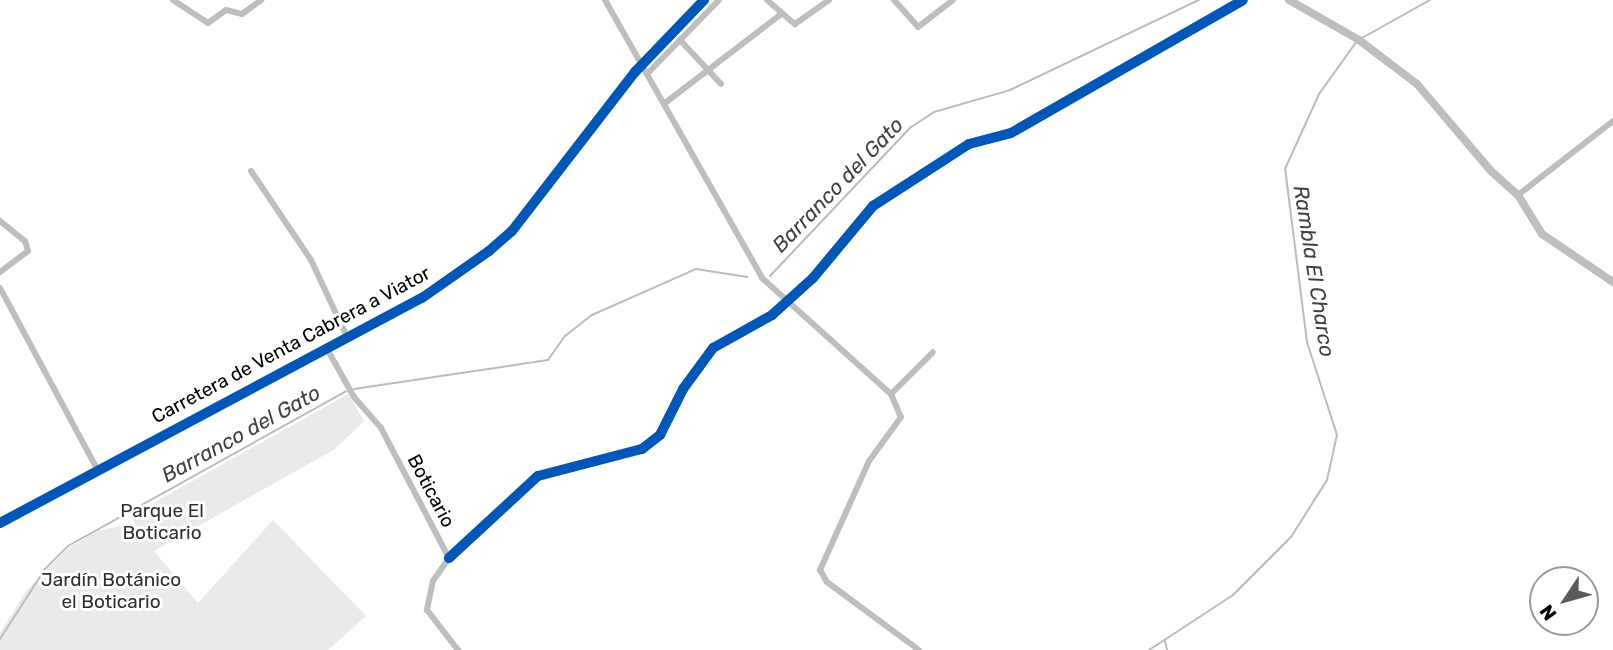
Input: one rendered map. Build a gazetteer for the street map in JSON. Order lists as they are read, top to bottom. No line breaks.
{"streets":{"street":["Carretera de Venta Cabrera a Viator","Boticario"]},"crossings":[["Carretera de Venta Cabrera a Viator","Boticario"]],"water":["Barranco del Gato","Rambla El Charco"],"parks":["Parque El Boticario","Jardín Botánico el Boticario"],"north":"bottom left"}
